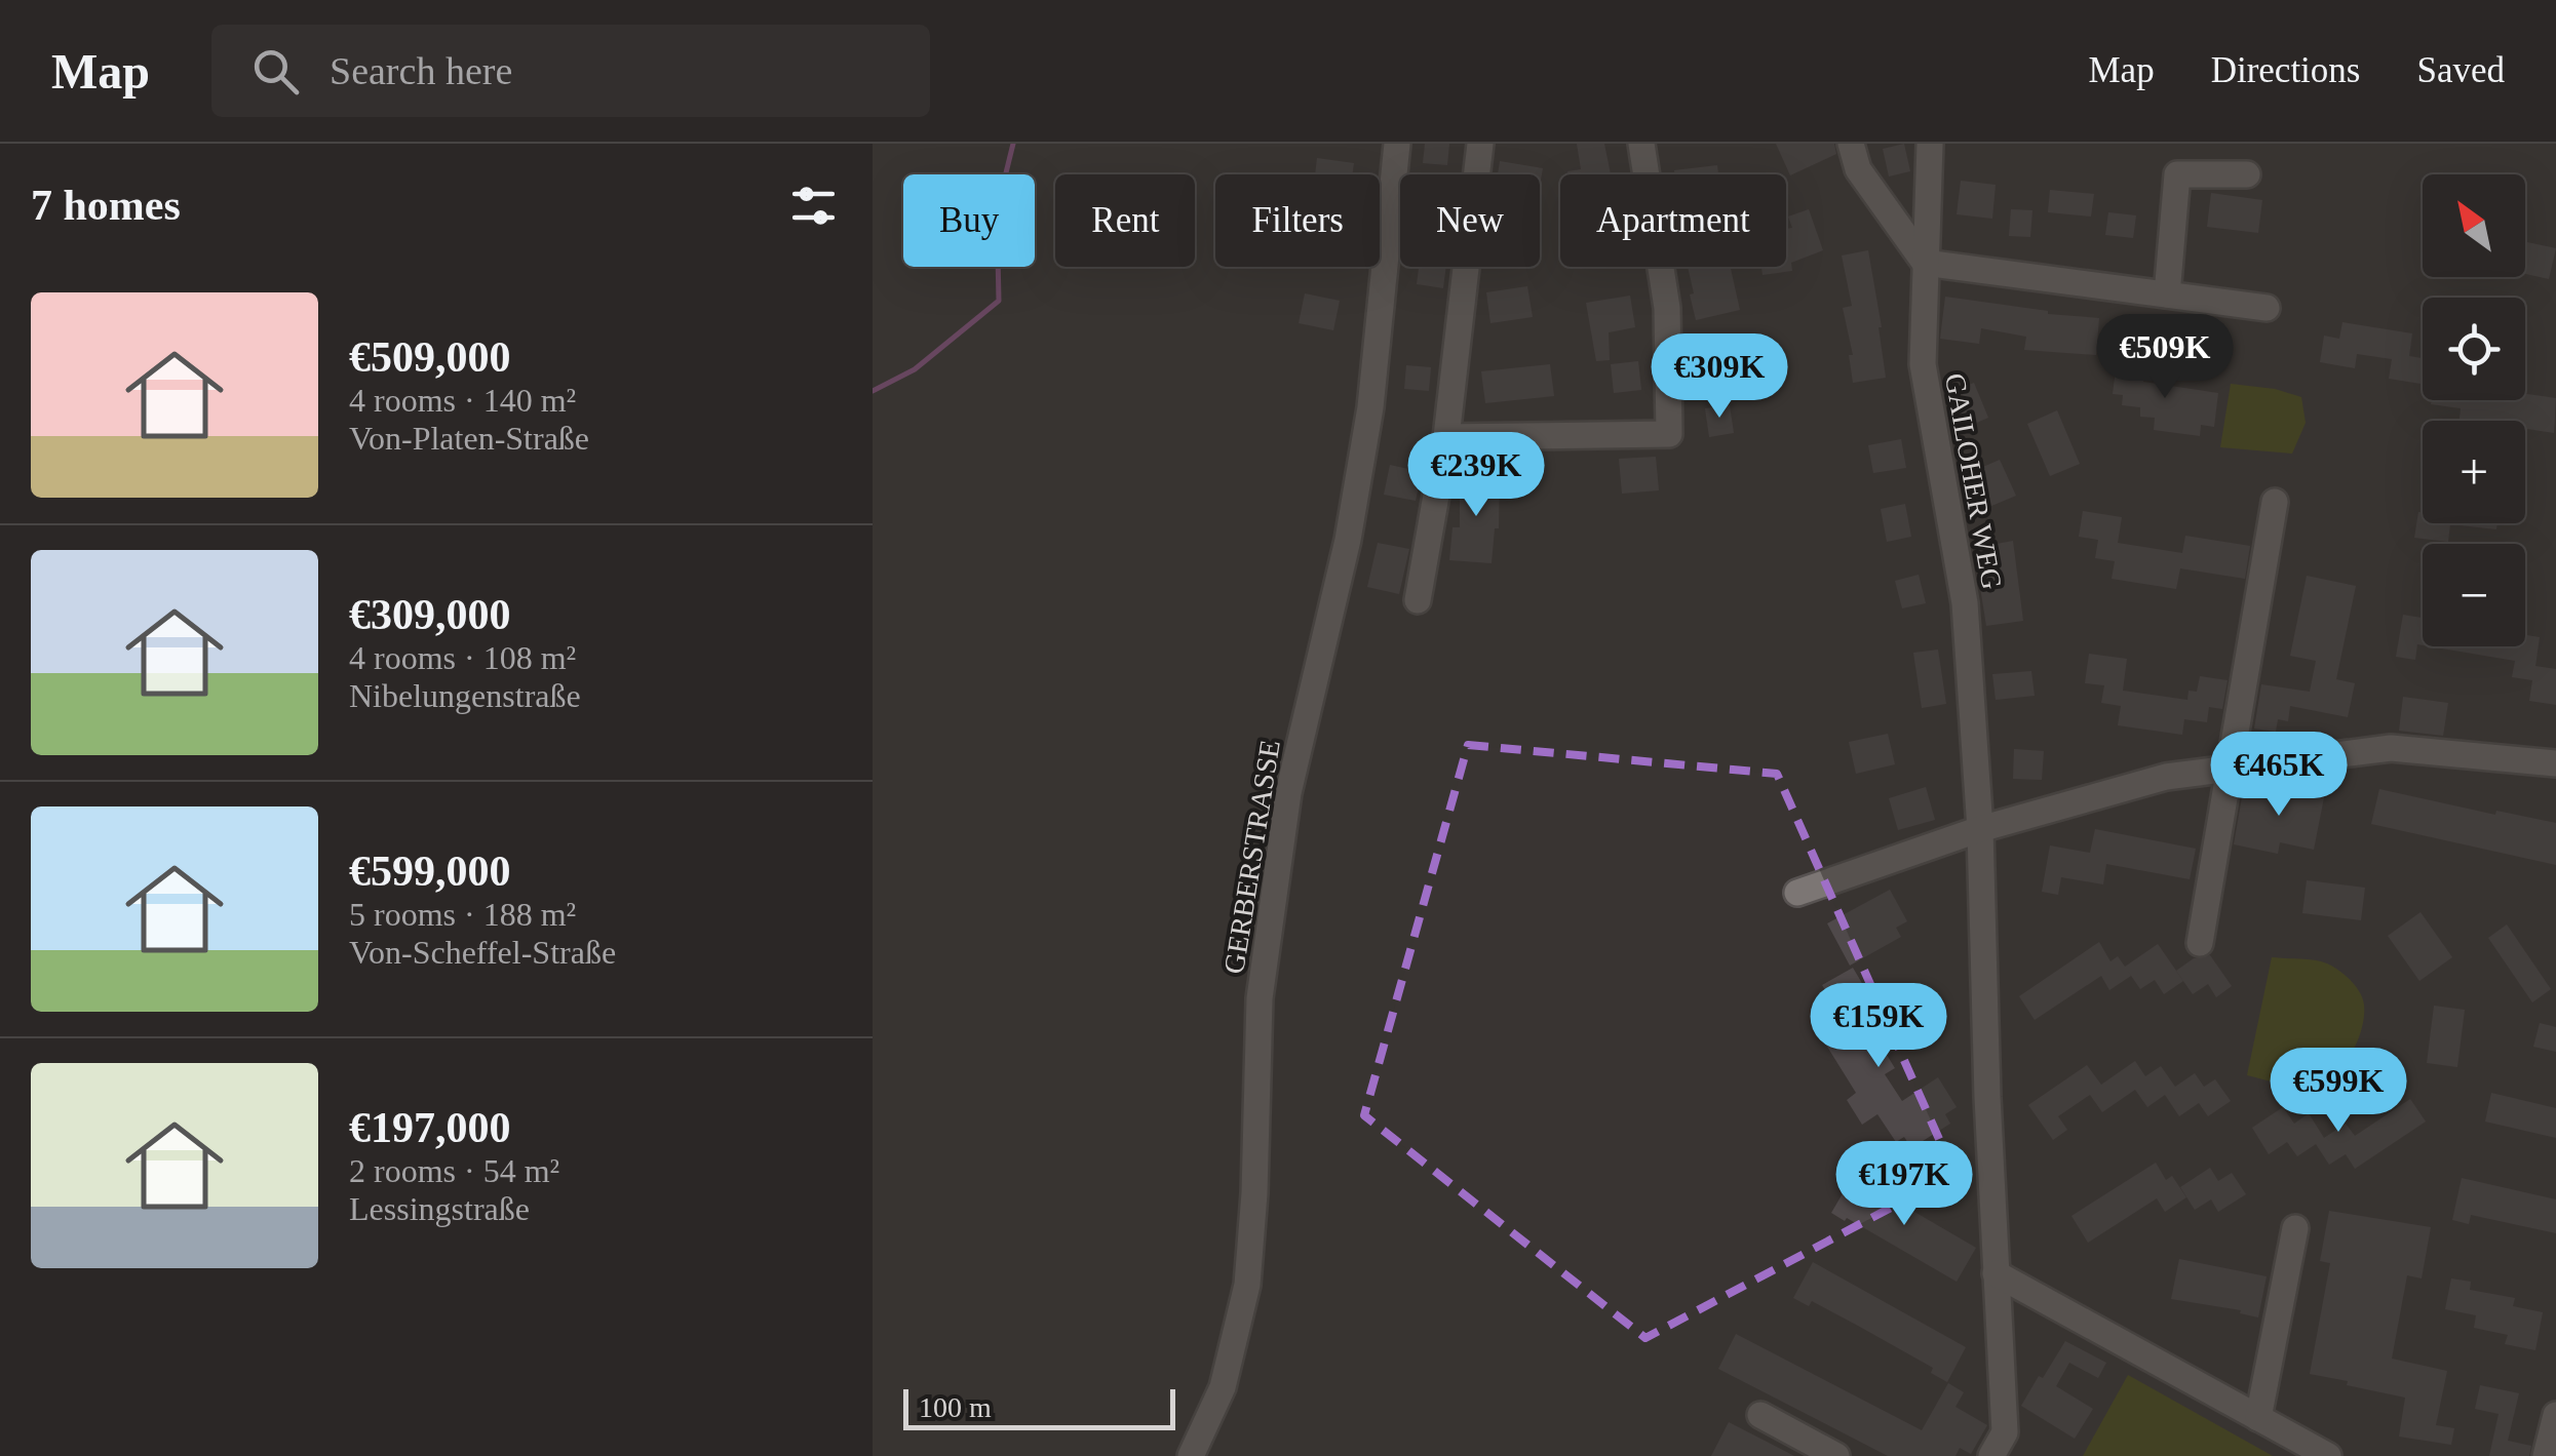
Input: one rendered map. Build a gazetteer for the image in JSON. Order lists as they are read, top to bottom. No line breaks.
{"streets":{"street":["GAILOHER WEG","GERBERSTRASSE"]},"scale_bar":"100 m","north":"top left","page":{"header":"Map","search":"Search here","nav":["Map","Directions","Saved"],"heading":"7 homes","map_buttons":["+","−"],"chip":["Buy","Rent","Filters","New","Apartment"],"list":[{"name":"€509,000","note":"4 rooms · 140 m² · Von-Platen-Straße"},{"name":"€309,000","note":"4 rooms · 108 m² · Nibelungenstraße"},{"name":"€599,000","note":"5 rooms · 188 m² · Von-Scheffel-Straße"},{"name":"€197,000","note":"2 rooms · 54 m² · Lessingstraße"}],"price":["€509K","€309K","€239K","€465K","€159K","€599K","€197K"],"scale":"100 m"}}
